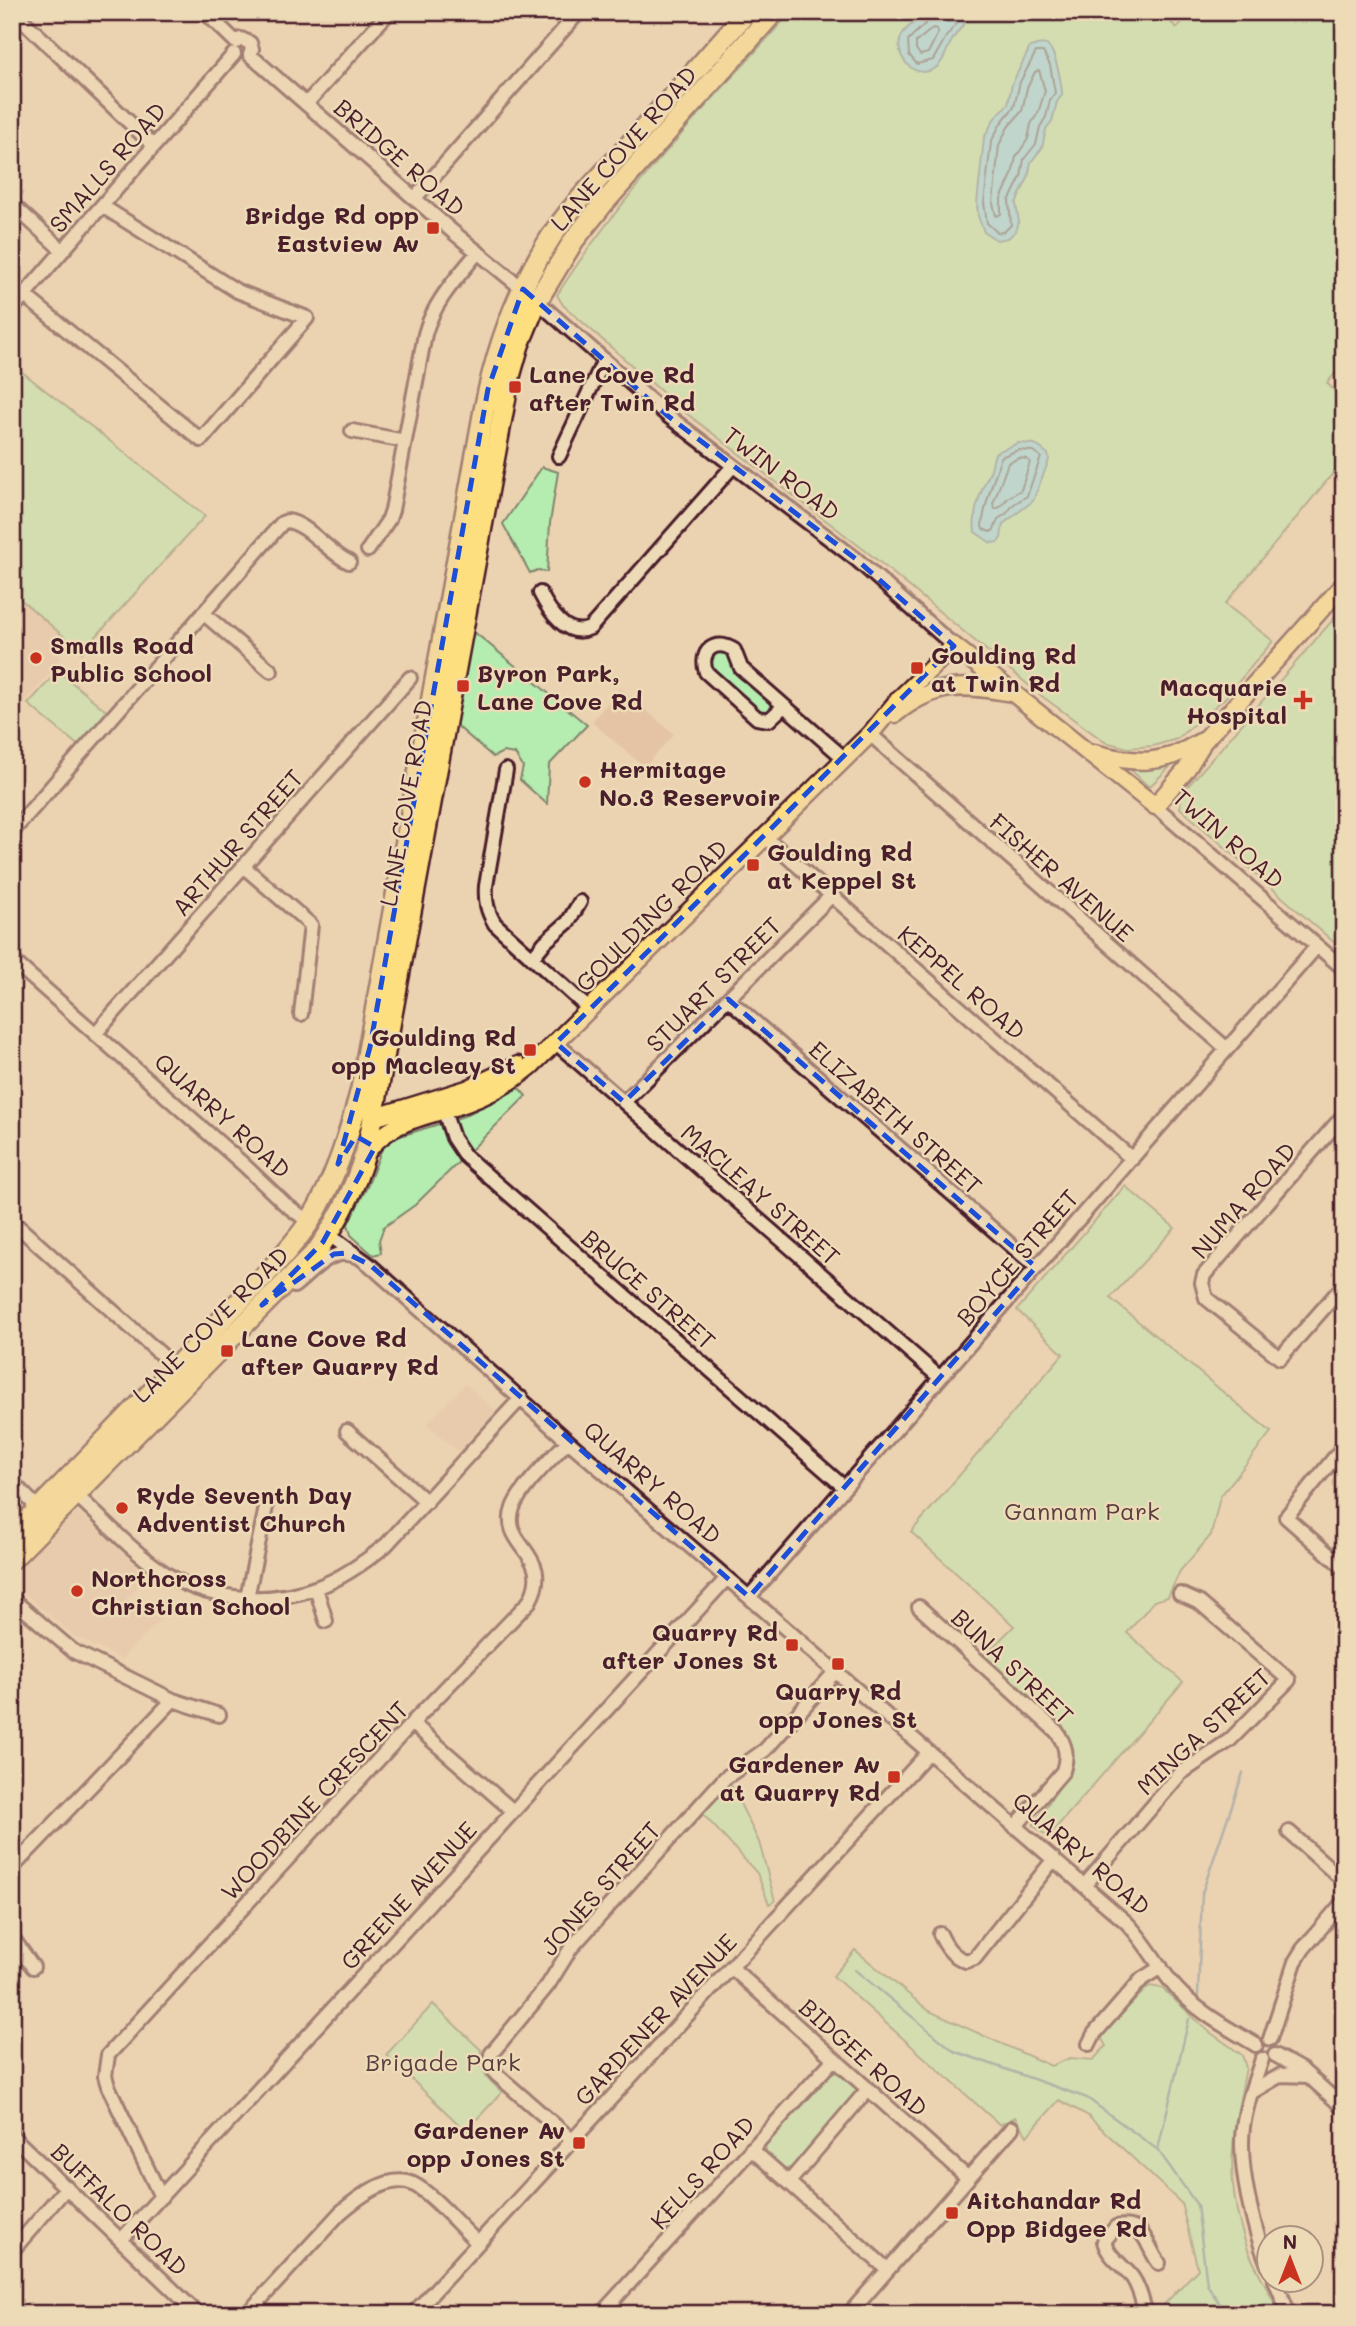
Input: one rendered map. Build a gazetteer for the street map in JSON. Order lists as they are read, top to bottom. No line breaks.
{"streets":{"highway":["LANE COVE ROAD","QUARRY ROAD"],"main road":["TWIN ROAD","GOULDING ROAD"],"street":["BRIDGE ROAD","SMALLS ROAD","ARTHUR STREET","FISHER AVENUE","KEPPEL ROAD","STUART STREET","ELIZABETH STREET","MACLEAY STREET","NUMA ROAD","BOYCE STREET","BRUCE STREET","BUNA STREET","MINGA STREET","WOODBINE CRESCENT","JONES STREET","GREENE AVENUE","GARDENER AVENUE","BIDGEE ROAD","KELLS ROAD","BUFFALO ROAD"]},"crossings":[["LANE COVE ROAD","BRIDGE ROAD"],["LANE COVE ROAD","TWIN ROAD"],["LANE COVE ROAD","GOULDING ROAD"],["LANE COVE ROAD","QUARRY ROAD"],["BRIDGE ROAD","SMALLS ROAD"],["BRIDGE ROAD","TWIN ROAD"],["TWIN ROAD","GOULDING ROAD"],["TWIN ROAD","BOYCE STREET"],["ARTHUR STREET","QUARRY ROAD"],["FISHER AVENUE","GOULDING ROAD"],["FISHER AVENUE","BOYCE STREET"],["GOULDING ROAD","KEPPEL ROAD"],["GOULDING ROAD","MACLEAY STREET"],["GOULDING ROAD","BRUCE STREET"],["KEPPEL ROAD","STUART STREET"],["KEPPEL ROAD","BOYCE STREET"],["STUART STREET","ELIZABETH STREET"],["STUART STREET","MACLEAY STREET"],["QUARRY ROAD","BOYCE STREET"],["QUARRY ROAD","BUNA STREET"],["QUARRY ROAD","MINGA STREET"],["QUARRY ROAD","WOODBINE CRESCENT"],["QUARRY ROAD","JONES STREET"],["QUARRY ROAD","GREENE AVENUE"],["QUARRY ROAD","GARDENER AVENUE"],["ELIZABETH STREET","BOYCE STREET"],["MACLEAY STREET","BOYCE STREET"],["BOYCE STREET","BRUCE STREET"],["WOODBINE CRESCENT","GREENE AVENUE"],["JONES STREET","GARDENER AVENUE"],["GREENE AVENUE","BUFFALO ROAD"],["GARDENER AVENUE","BIDGEE ROAD"],["BIDGEE ROAD","KELLS ROAD"]],"parks":["Gannam Park","Brigade Park"],"places":{"transit":["Bridge Rd opp Eastview Av","Lane Cove Rd after Twin Rd","Goulding Rd at Twin Rd","Byron Park, Lane Cove Rd","Goulding Rd at Keppel St","Goulding Rd opp Macleay St","Lane Cove Rd after Quarry Rd","Quarry Rd after Jones St","Quarry Rd opp Jones St","Gardener Av at Quarry Rd","Gardener Av opp Jones St","Aitchandar Rd Opp Bidgee Rd"],"other":["Smalls Road Public School","Hermitage No.3 Reservoir","Ryde Seventh Day Adventist Church","Northcross Christian School"],"health":["Macquarie Hospital"]},"north":"top"}
